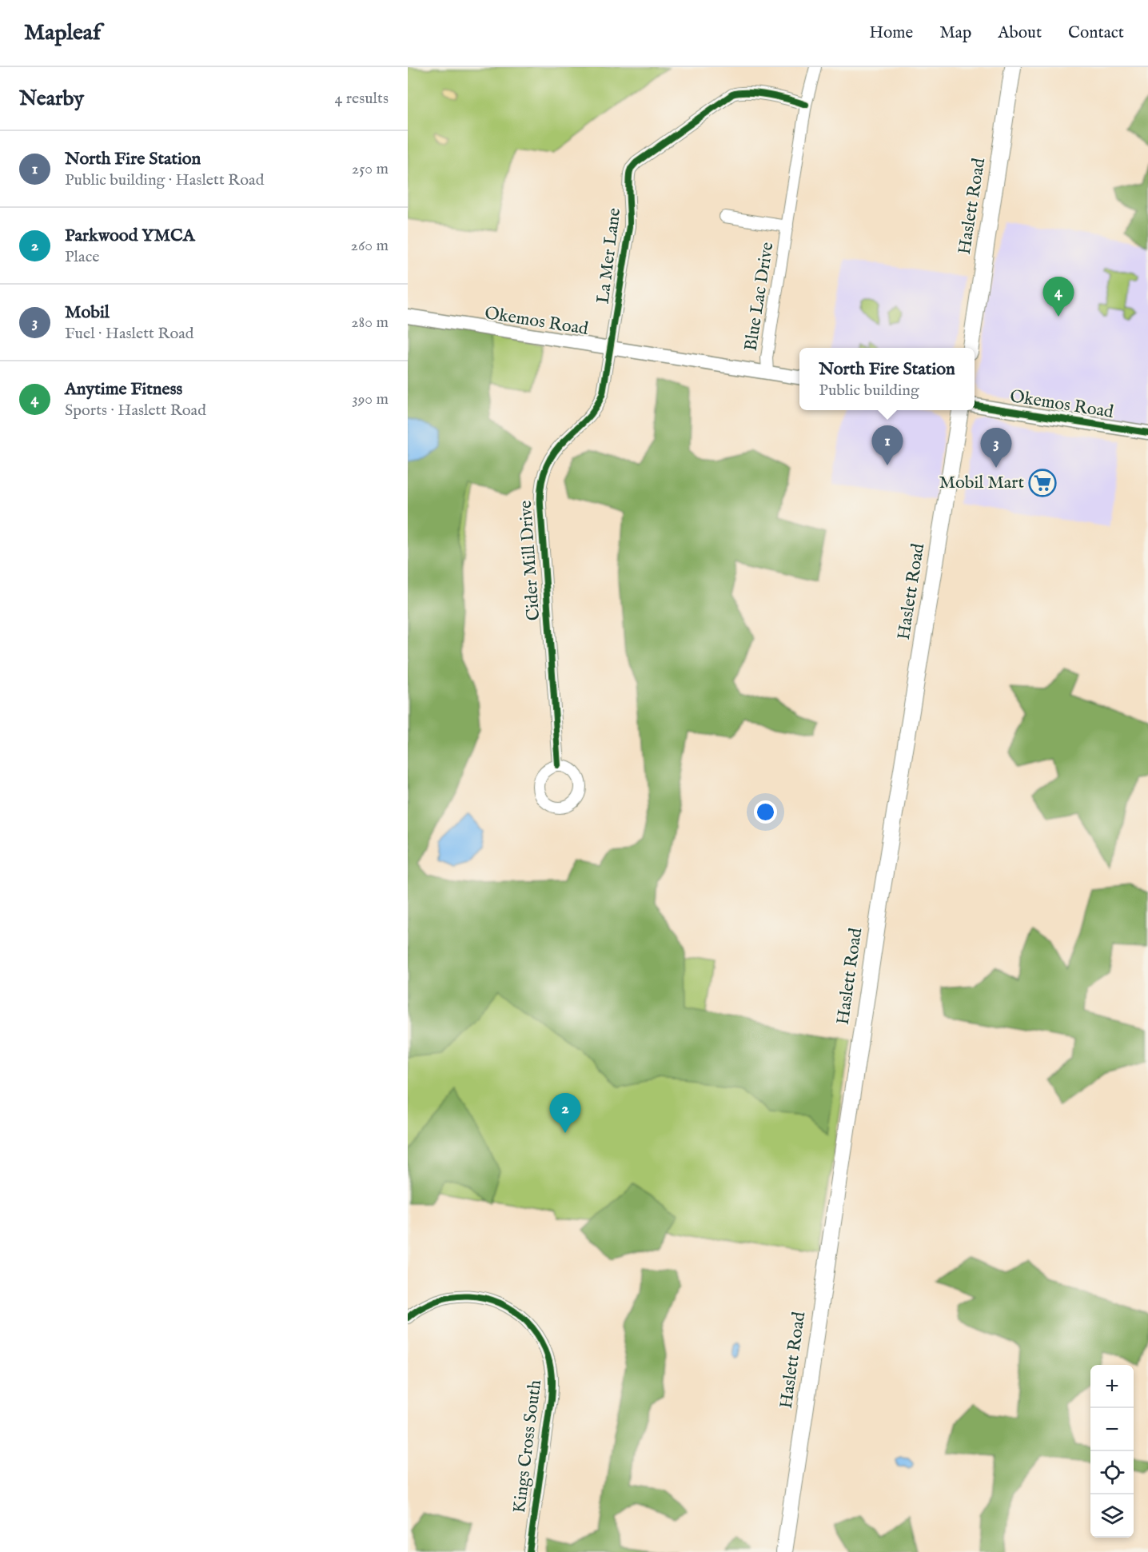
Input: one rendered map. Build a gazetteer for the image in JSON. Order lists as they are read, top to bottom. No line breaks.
{"streets":{"main road":["Haslett Road"],"street":["La Mer Lane","Blue Lac Drive","Okemos Road","Cider Mill Drive","Kings Cross South"]},"crossings":[["La Mer Lane","Blue Lac Drive"],["La Mer Lane","Okemos Road"],["La Mer Lane","Cider Mill Drive"],["Blue Lac Drive","Okemos Road"],["Okemos Road","Cider Mill Drive"]],"places":{"supermarket":["Mobil Mart"]},"page":{"header":"Mapleaf","nav":["Home","Map","About","Contact"],"heading":["Nearby","4 results"],"list":[{"mark":"1","name":"North Fire Station","note":"Public building · Haslett Road","value":"250 m"},{"mark":"2","name":"Parkwood YMCA","note":"Place","value":"260 m"},{"mark":"3","name":"Mobil","note":"Fuel · Haslett Road","value":"280 m"},{"mark":"4","name":"Anytime Fitness","note":"Sports · Haslett Road","value":"390 m"}],"pins":["4","1","3","2"],"popup":["North Fire Station","Public building"],"map_buttons":["+","−"]}}
